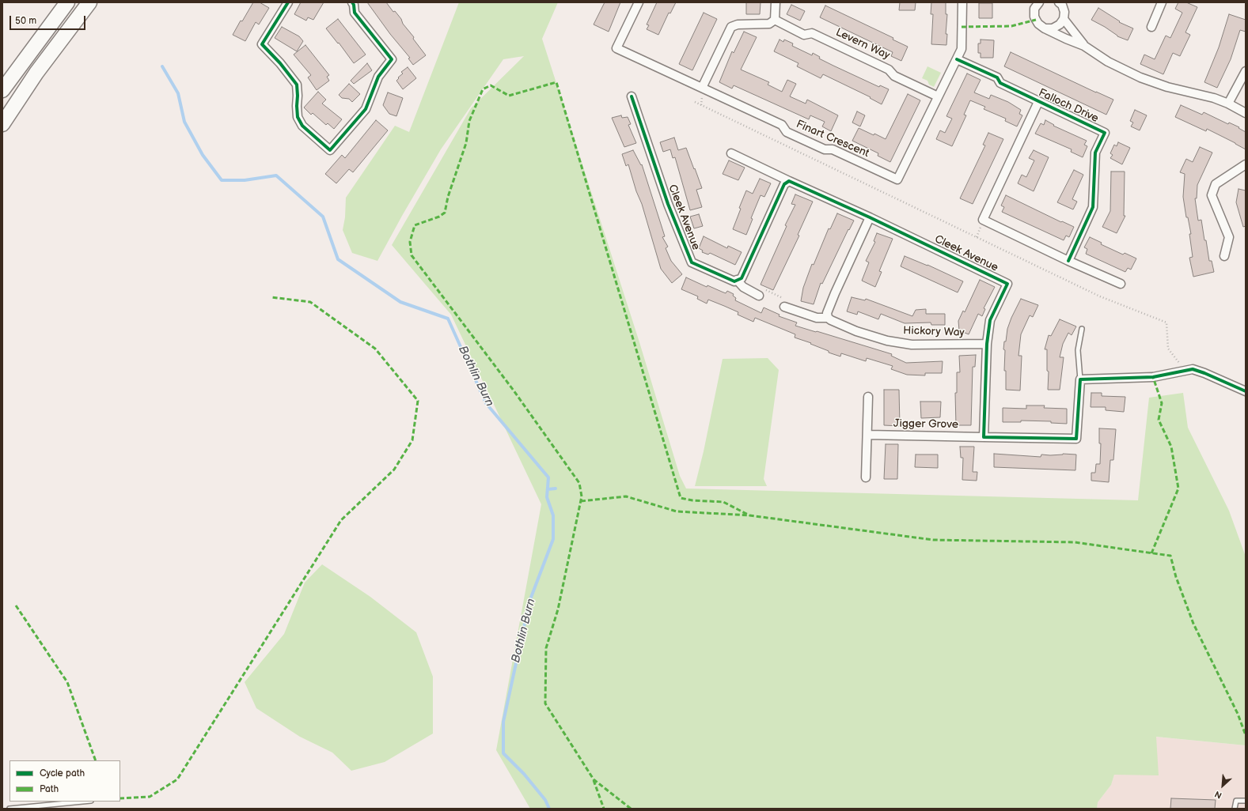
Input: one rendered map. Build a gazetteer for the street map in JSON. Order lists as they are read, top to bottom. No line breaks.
{"streets":{"street":["Levern Way","Falloch Drive","Finart Crescent","Cleek Avenue","Hickory Way","Jigger Grove"]},"crossings":[["Levern Way","Finart Crescent"],["Falloch Drive","Finart Crescent"],["Cleek Avenue","Hickory Way"],["Cleek Avenue","Jigger Grove"]],"water":["Bothlin Burn"],"legend":["Cycle path","Path"],"scale_bar":"50 m","north":"bottom left"}
